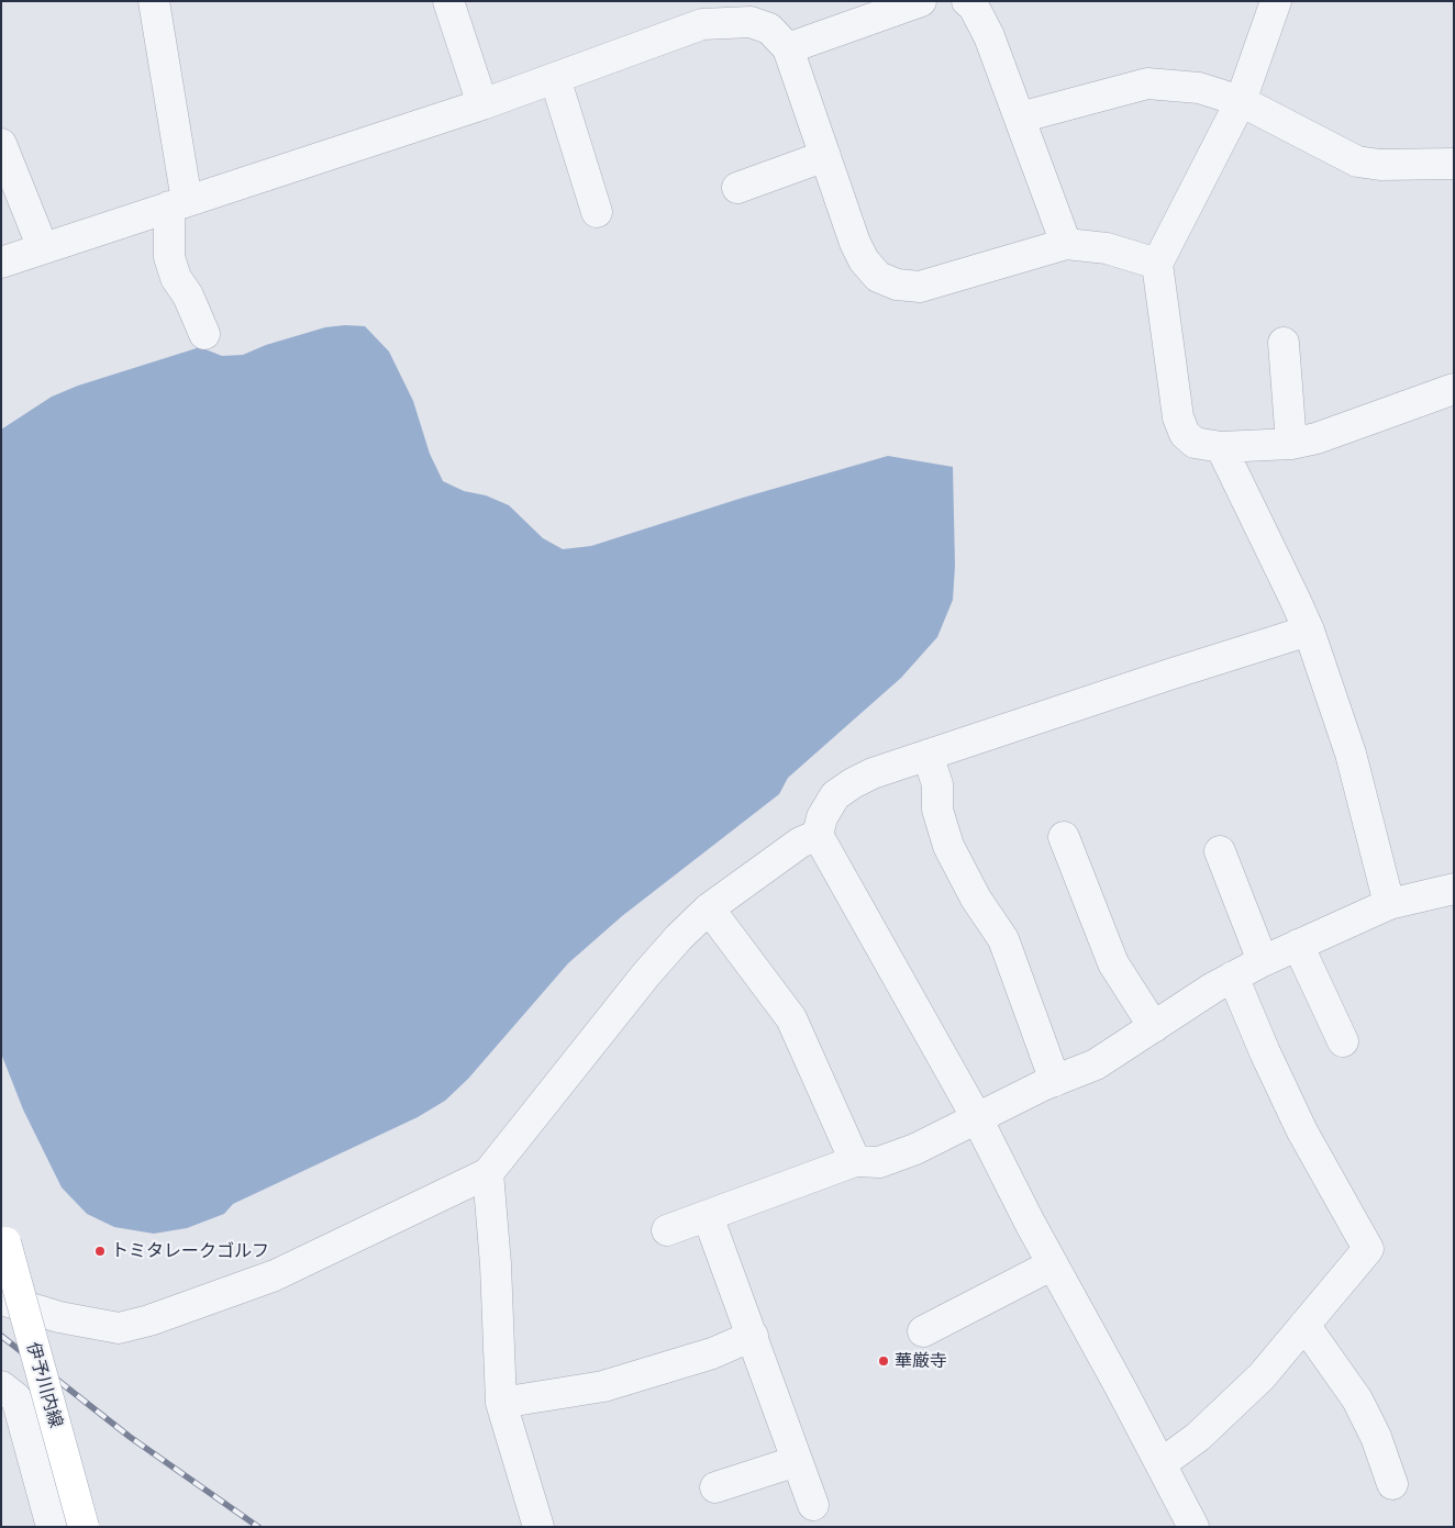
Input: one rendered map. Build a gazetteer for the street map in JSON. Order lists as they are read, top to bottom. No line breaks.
{"streets":{"main road":["伊予川内線"]},"places":["トミタレークゴルフ","華厳寺"]}
